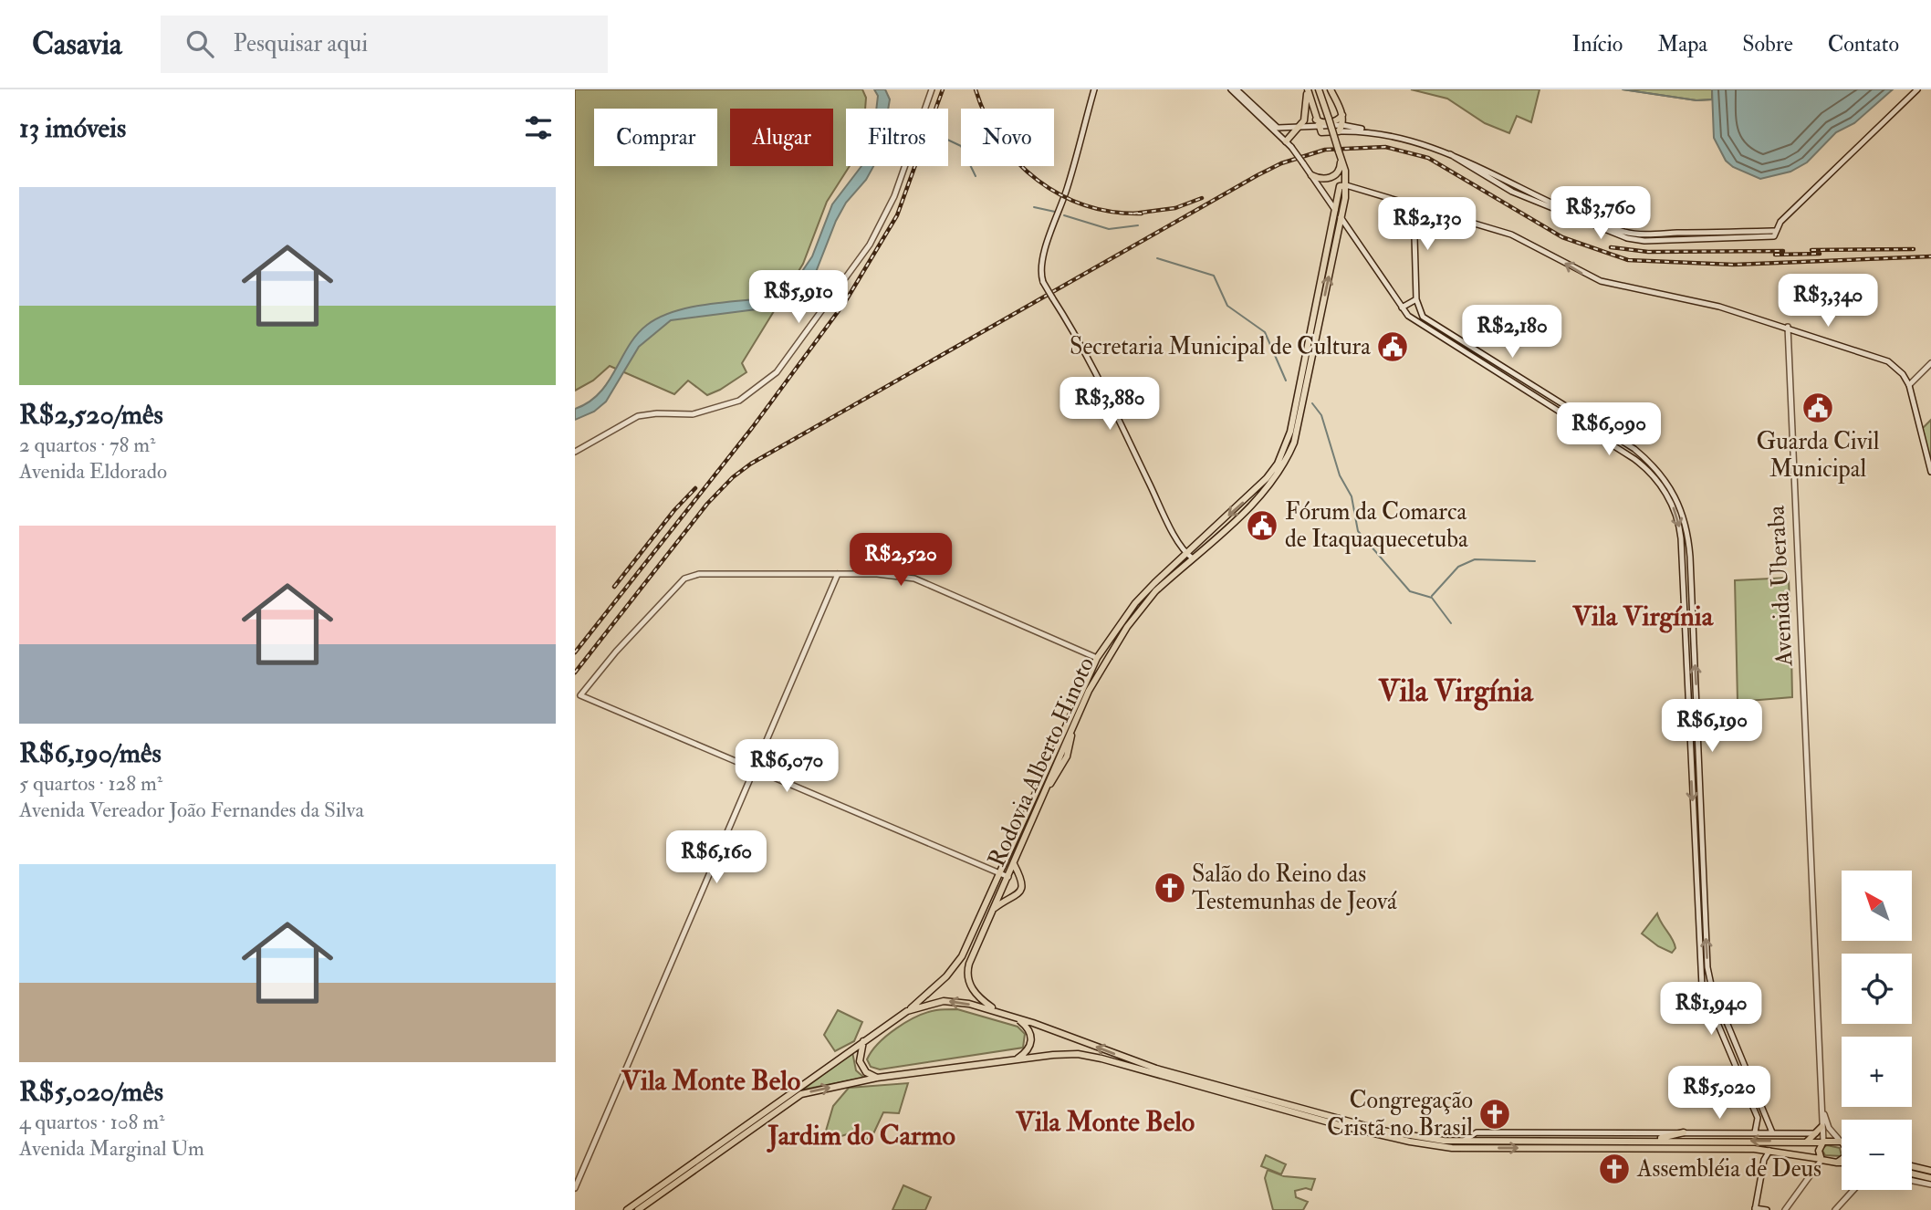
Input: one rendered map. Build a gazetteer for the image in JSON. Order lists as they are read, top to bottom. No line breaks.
{"streets":{"main road":["Avenida Uberaba","Rodovia Alberto Hinoto"]},"districts":["Vila Virgínia","Vila Virgínia","Vila Monte Belo","Vila Monte Belo","Jardim do Carmo"],"places":{"public building":["Secretaria Municipal de Cultura","Guarda Civil Municipal","Fórum da Comarca de Itaquaquecetuba"],"church":["Salão do Reino das Testemunhas de Jeová","Congregação Cristã no Brasil","Assembléia de Deus"]},"north":"top left","page":{"header":"Casavia","search":"Pesquisar aqui","nav":["Início","Mapa","Sobre","Contato"],"heading":"13 imóveis","chip":["Comprar","Alugar","Filtros","Novo"],"list":[{"name":"R$2,520/mês","note":"2 quartos · 78 m² · Avenida Eldorado"},{"name":"R$6,190/mês","note":"5 quartos · 128 m² · Avenida Vereador João Fernandes da Silva"},{"name":"R$5,020/mês","note":"4 quartos · 108 m² · Avenida Marginal Um"}],"price":["R$3,760","R$2,130","R$5,910","R$3,340","R$2,180","R$3,880","R$6,090","R$2,520","R$6,190","R$6,070","R$6,160","R$1,940","R$5,020"],"map_buttons":["+","−"]}}
